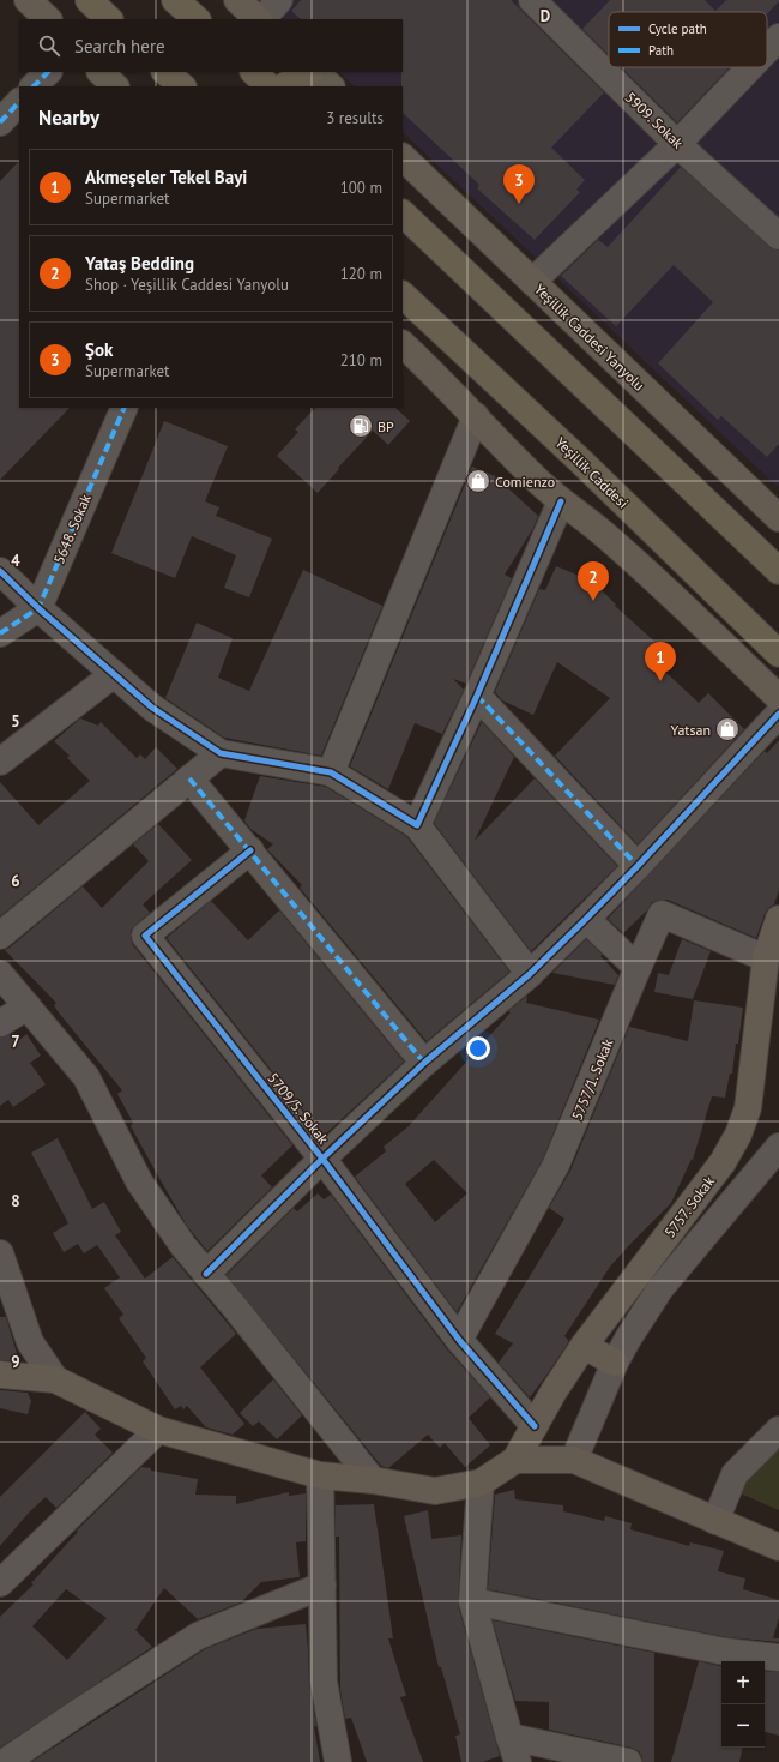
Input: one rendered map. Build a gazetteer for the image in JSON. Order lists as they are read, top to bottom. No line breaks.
{"streets":{"highway":["Yeşillik Caddesi"],"main road":["Yeşillik Caddesi Yanyolu","5757. Sokak"],"street":["5909. Sokak","5648. Sokak","5757/1. Sokak","5709/5. Sokak"]},"crossings":[["5757/1. Sokak","5709/5. Sokak"],["5757/1. Sokak","5757. Sokak"],["5709/5. Sokak","5757. Sokak"]],"places":{"fuel station":["BP"],"shop":["Comienzo","Yatsan"]},"legend":["Cycle path","Path"],"page":{"search":"Search here","heading":["Nearby","3 results"],"list":[{"mark":"1","name":"Akmeşeler Tekel Bayi","note":"Supermarket","value":"100 m"},{"mark":"2","name":"Yataş Bedding","note":"Shop · Yeşillik Caddesi Yanyolu","value":"120 m"},{"mark":"3","name":"Şok","note":"Supermarket","value":"210 m"}],"pins":["3","2","1"],"map_buttons":["+","−"]},"grid":{"columns":["D"],"rows":["4","5","6","7","8","9"]}}
